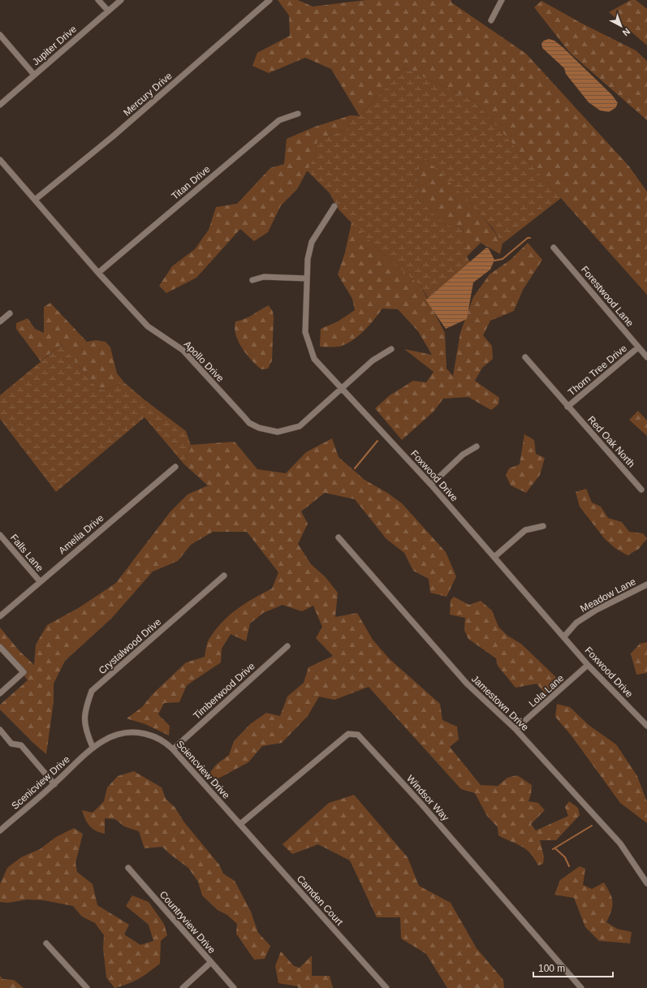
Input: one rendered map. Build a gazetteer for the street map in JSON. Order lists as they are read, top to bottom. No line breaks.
{"streets":{"street":["Jupiter Drive","Mercury Drive","Titan Drive","Forestwood Lane","Apollo Drive","Thorn Tree Drive","Red Oak North","Foxwood Drive","Amelia Drive","Falls Lane","Meadow Lane","Crystalwood Drive","Timberwood Drive","Lola Lane","Jamestown Drive","Sciencview Drive","Scenicview Drive","Windsor Way","Camden Court","Countryview Drive"]},"crossings":[["Mercury Drive","Apollo Drive"],["Titan Drive","Apollo Drive"],["Forestwood Lane","Thorn Tree Drive"],["Apollo Drive","Foxwood Drive"],["Thorn Tree Drive","Red Oak North"],["Foxwood Drive","Meadow Lane"],["Foxwood Drive","Lola Lane"],["Amelia Drive","Falls Lane"],["Crystalwood Drive","Sciencview Drive"],["Crystalwood Drive","Scenicview Drive"],["Timberwood Drive","Sciencview Drive"],["Lola Lane","Jamestown Drive"],["Sciencview Drive","Scenicview Drive"],["Sciencview Drive","Windsor Way"],["Sciencview Drive","Camden Court"],["Windsor Way","Camden Court"]],"scale_bar":"100 m","north":"bottom right"}
